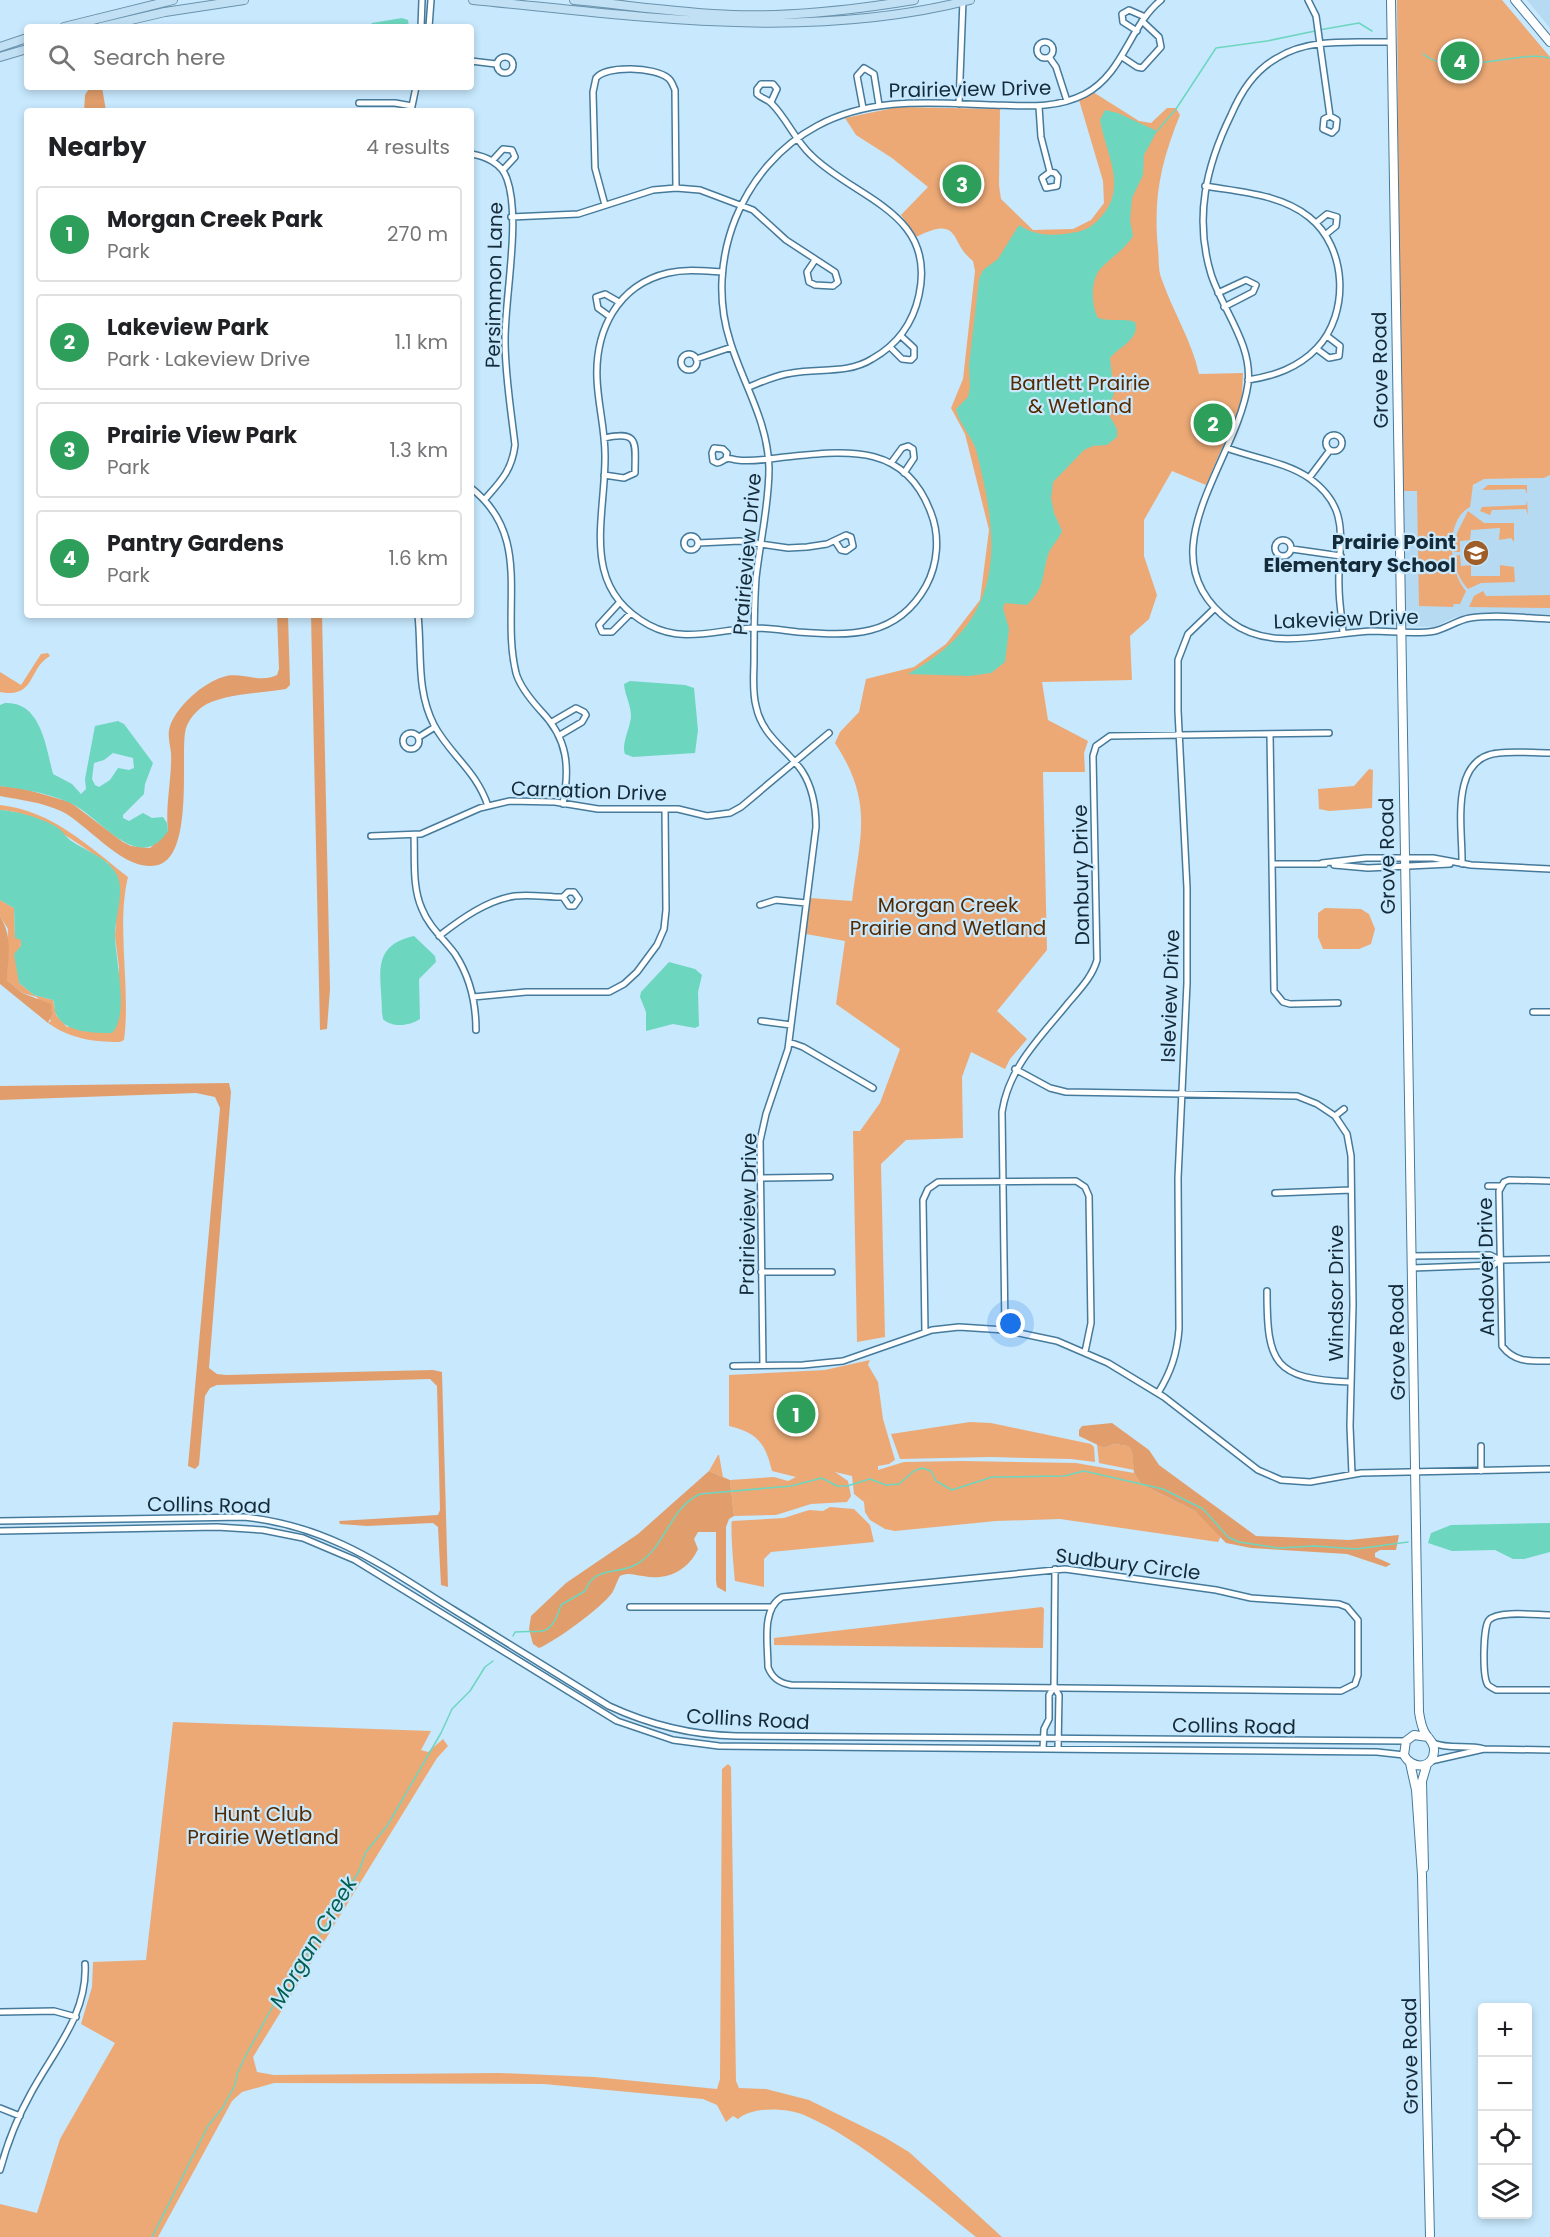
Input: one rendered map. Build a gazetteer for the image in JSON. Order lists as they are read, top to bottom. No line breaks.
{"streets":{"street":["Prairieview Drive","Persimmon Lane","Grove Road","Lakeview Drive","Carnation Drive","Danbury Drive","Isleview Drive","Andover Drive","Windsor Drive","Collins Road","Sudbury Circle"]},"crossings":[["Prairieview Drive","Carnation Drive"],["Grove Road","Lakeview Drive"],["Grove Road","Collins Road"],["Lakeview Drive","Isleview Drive"],["Danbury Drive","Isleview Drive"]],"water":["Morgan Creek"],"parks":["Bartlett Prairie & Wetland","Morgan Creek Prairie and Wetland","Hunt Club Prairie Wetland"],"places":{"school or university":["Prairie Point Elementary School"]},"page":{"search":"Search here","pins":["4","3","2","1"],"heading":["Nearby","4 results"],"list":[{"mark":"1","name":"Morgan Creek Park","note":"Park","value":"270 m"},{"mark":"2","name":"Lakeview Park","note":"Park · Lakeview Drive","value":"1.1 km"},{"mark":"3","name":"Prairie View Park","note":"Park","value":"1.3 km"},{"mark":"4","name":"Pantry Gardens","note":"Park","value":"1.6 km"}],"map_buttons":["+","−"]}}
